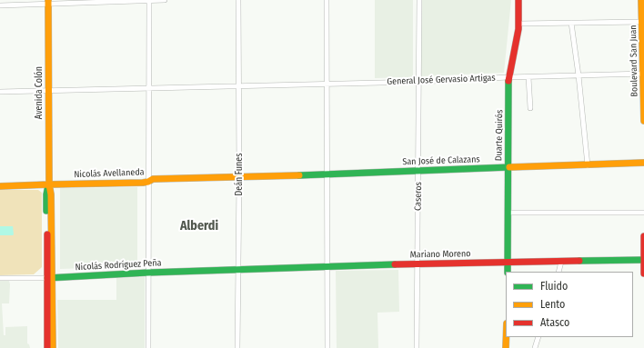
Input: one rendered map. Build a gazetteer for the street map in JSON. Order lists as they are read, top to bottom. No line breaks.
{"streets":{"street":["Boulevard San Juan","General José Gervasio Artigas","Avenida Colón","Duarte Quirós","San José de Calazans","Nicolás Avellaneda","Deán Funes","Caseros","Mariano Moreno","Nicolás Rodríguez Peña"]},"crossings":[["Boulevard San Juan","General José Gervasio Artigas"],["General José Gervasio Artigas","Avenida Colón"],["General José Gervasio Artigas","Duarte Quirós"],["General José Gervasio Artigas","Deán Funes"],["General José Gervasio Artigas","Caseros"],["Avenida Colón","Nicolás Avellaneda"],["Avenida Colón","Nicolás Rodríguez Peña"],["Duarte Quirós","San José de Calazans"],["Duarte Quirós","Mariano Moreno"],["San José de Calazans","Nicolás Avellaneda"],["San José de Calazans","Deán Funes"],["San José de Calazans","Caseros"],["Nicolás Avellaneda","Deán Funes"],["Deán Funes","Mariano Moreno"],["Deán Funes","Nicolás Rodríguez Peña"],["Caseros","Mariano Moreno"],["Mariano Moreno","Nicolás Rodríguez Peña"]],"districts":["Alberdi"],"legend":["Fluido","Lento","Atasco"]}
